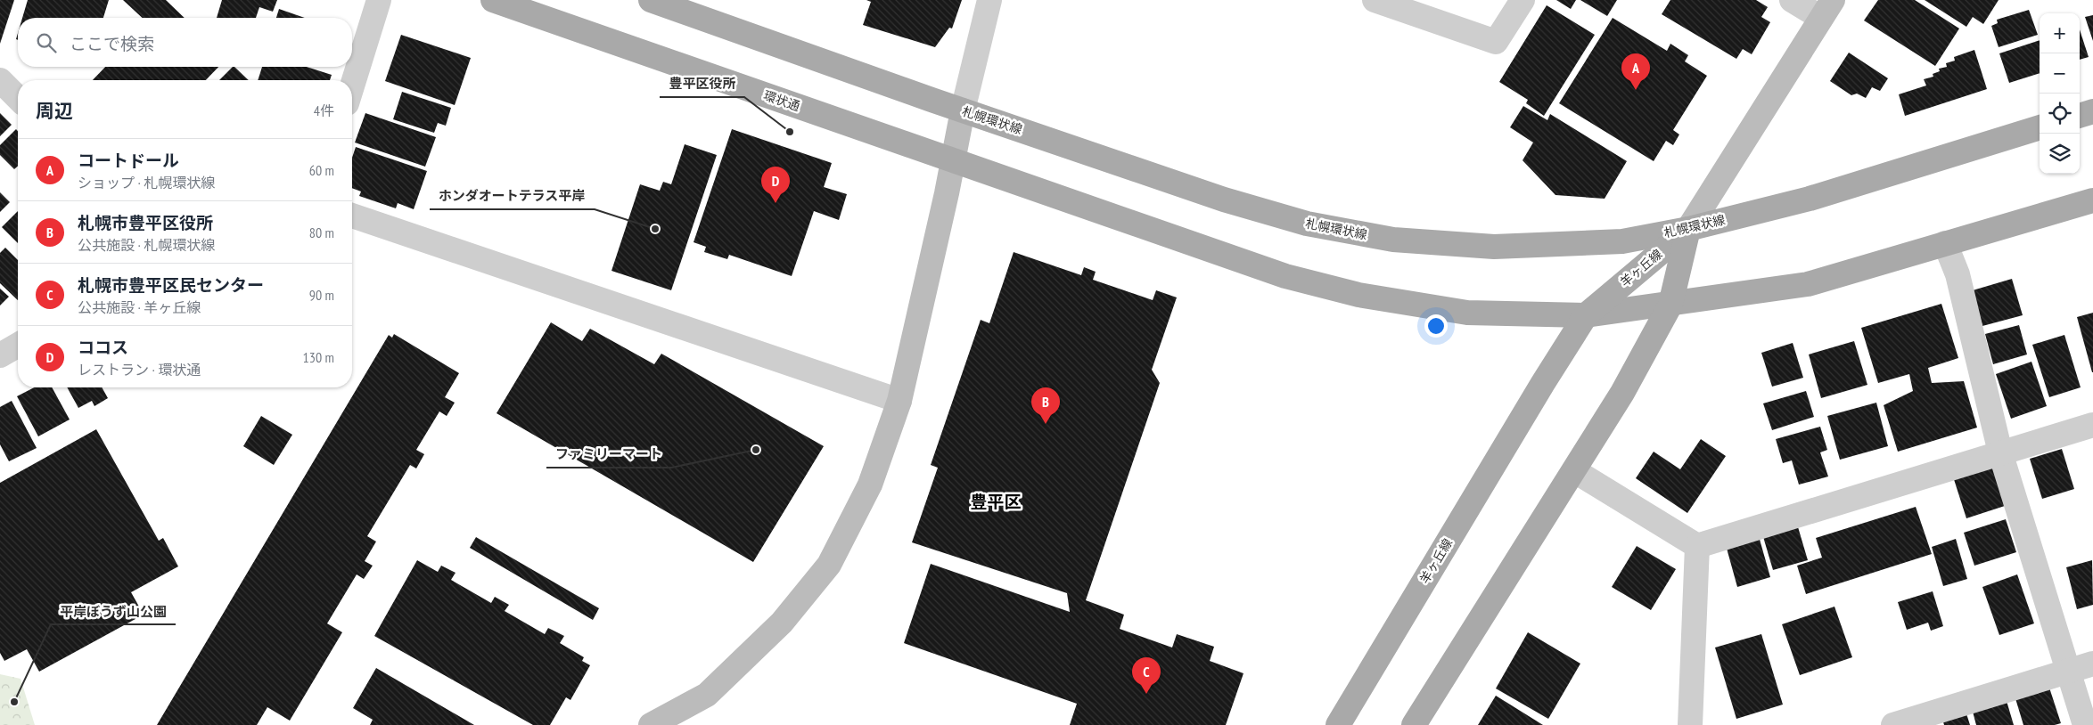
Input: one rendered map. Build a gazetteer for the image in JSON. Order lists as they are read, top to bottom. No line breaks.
{"streets":{"main road":["環状通","札幌環状線","羊ヶ丘線"]},"crossings":[["札幌環状線","羊ヶ丘線"]],"districts":["豊平区"],"places":["豊平区役所","ホンダオートテラス平岸","ファミリーマート","平岸ぼうず山公園"],"page":{"map_buttons":["+","−"],"search":"ここで検索","pins":["A","D","B","C"],"heading":["周辺","4件"],"list":[{"mark":"A","name":"コートドール","note":"ショップ · 札幌環状線","value":"60 m"},{"mark":"B","name":"札幌市豊平区役所","note":"公共施設 · 札幌環状線","value":"80 m"},{"mark":"C","name":"札幌市豊平区民センター","note":"公共施設 · 羊ヶ丘線","value":"90 m"},{"mark":"D","name":"ココス","note":"レストラン · 環状通","value":"130 m"}]}}
